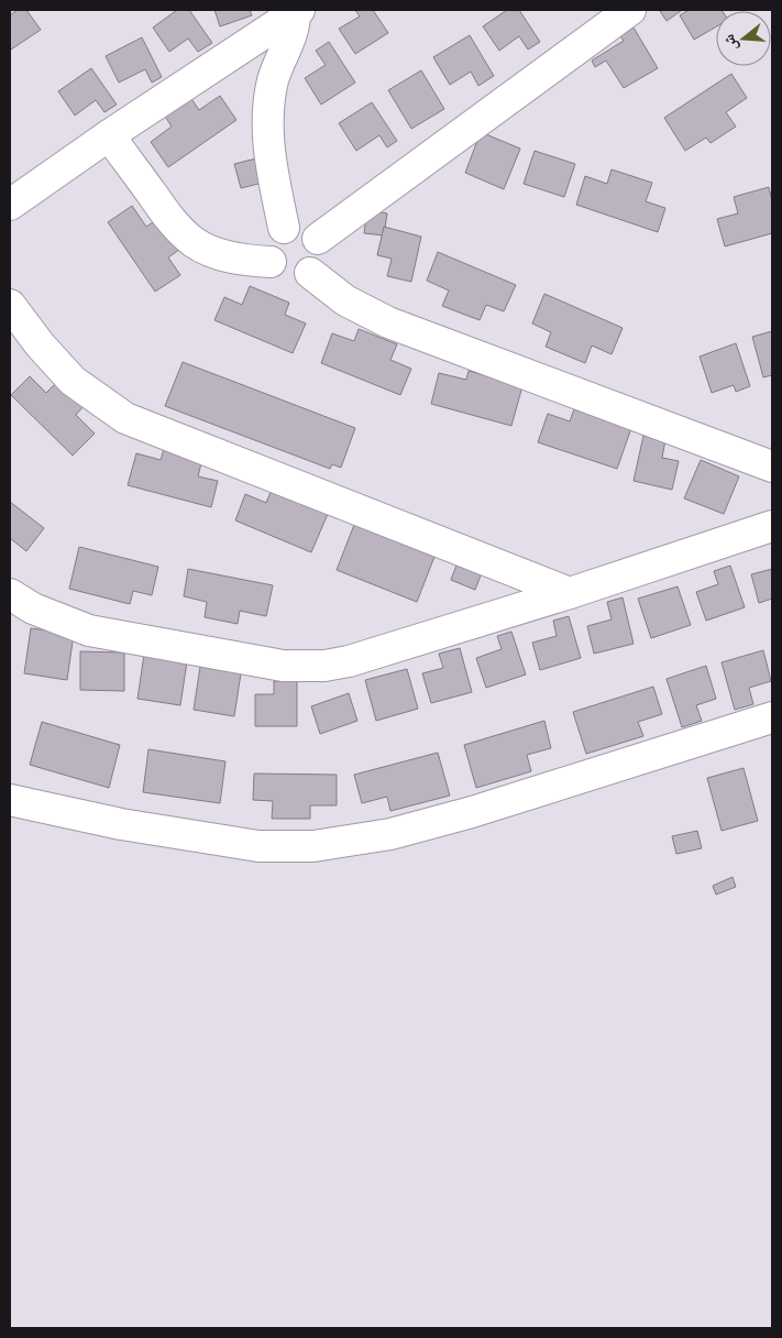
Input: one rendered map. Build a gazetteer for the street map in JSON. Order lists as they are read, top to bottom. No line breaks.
{"north":"left"}
